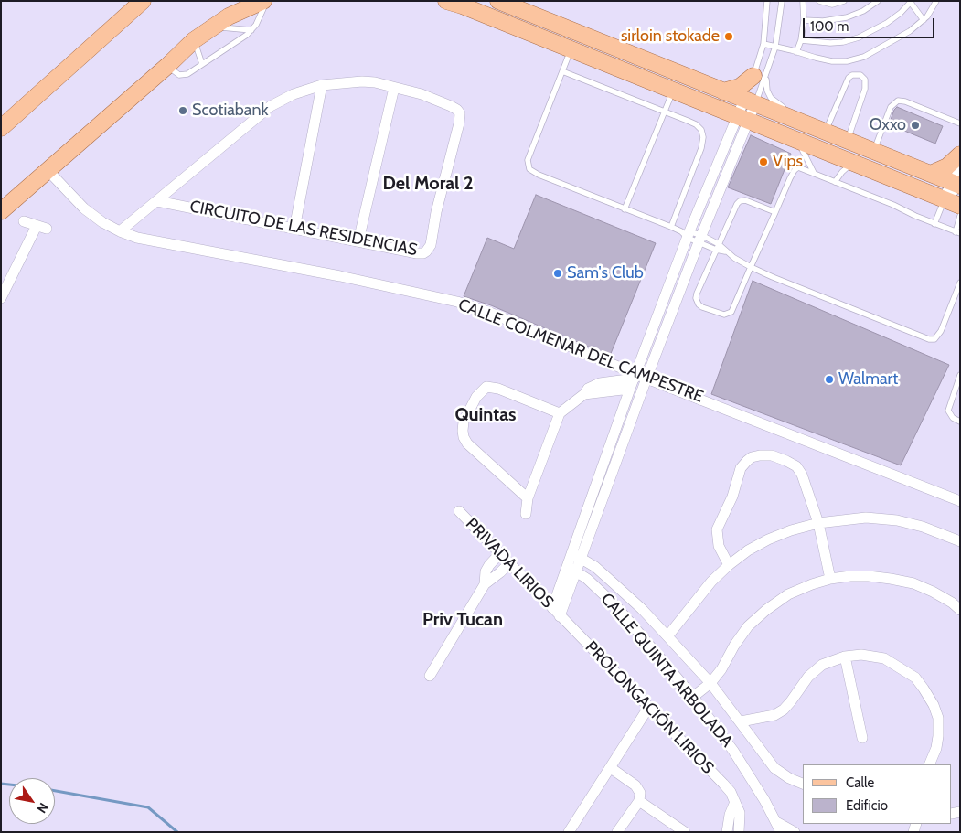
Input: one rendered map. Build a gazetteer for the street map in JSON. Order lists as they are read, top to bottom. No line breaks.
{"streets":{"street":["CIRCUITO DE LAS RESIDENCIAS","CALLE COLMENAR DEL CAMPESTRE","PRIVADA LIRIOS","CALLE QUINTA ARBOLADA","PROLONGACIÓN LIRIOS"]},"crossings":[["CIRCUITO DE LAS RESIDENCIAS","CALLE COLMENAR DEL CAMPESTRE"],["PRIVADA LIRIOS","PROLONGACIÓN LIRIOS"]],"districts":["Del Moral 2","Quintas","Priv Tucan"],"places":["sirloin stokade","Scotiabank","Oxxo","Vips","Sam's Club","Walmart"],"legend":["Calle","Edificio"],"scale_bar":"100 m","north":"bottom right"}
